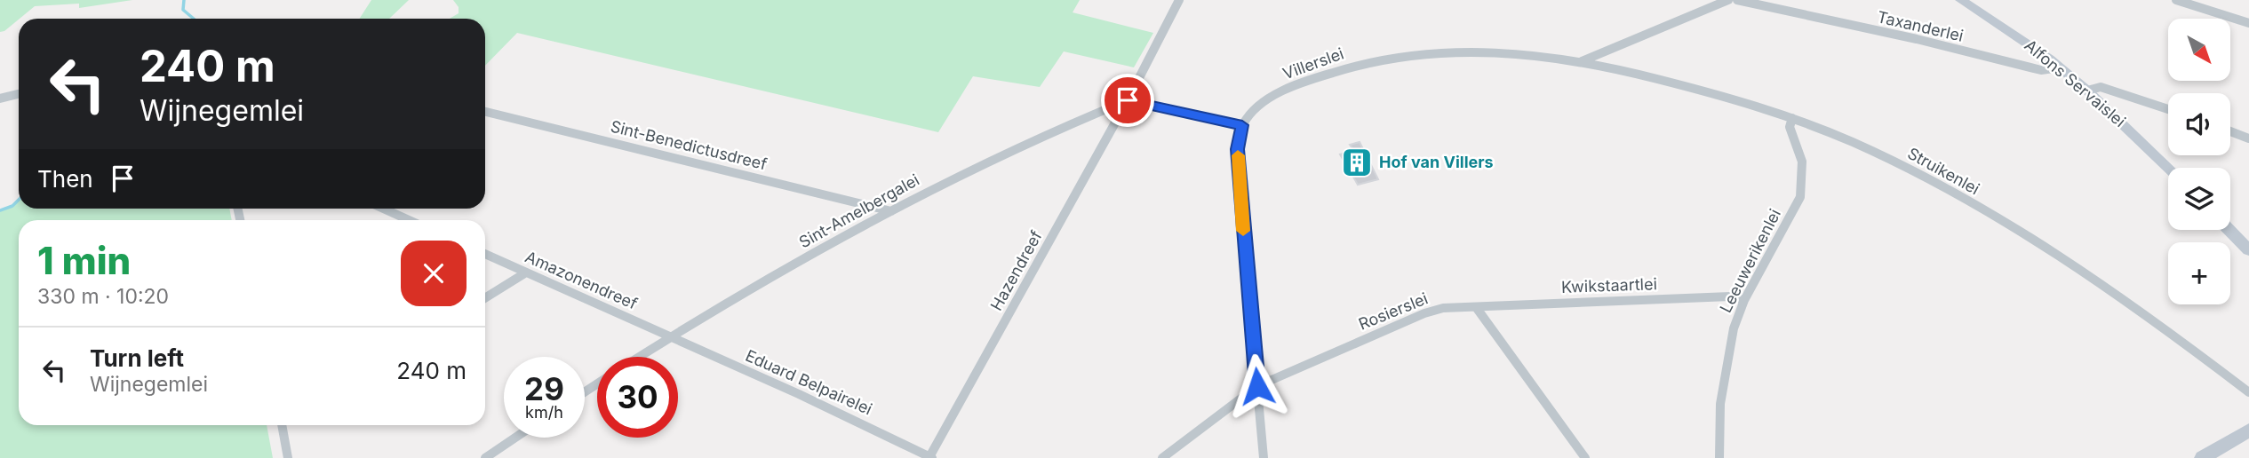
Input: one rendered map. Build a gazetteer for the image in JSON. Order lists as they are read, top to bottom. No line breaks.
{"streets":{"street":["Taxanderlei","Villerslei","Alfons Servaislei","Sint-Benedictusdreef","Struikenlei","Sint-Amelbergalei","Leeuwerikenlei","Hazendreef","Amazonendreef","Kwikstaartlei","Rosierslei","Eduard Belpairelei"]},"crossings":[["Taxanderlei","Alfons Servaislei"],["Villerslei","Struikenlei"],["Sint-Benedictusdreef","Sint-Amelbergalei"],["Struikenlei","Leeuwerikenlei"],["Sint-Amelbergalei","Hazendreef"],["Sint-Amelbergalei","Amazonendreef"],["Sint-Amelbergalei","Eduard Belpairelei"],["Leeuwerikenlei","Kwikstaartlei"],["Hazendreef","Eduard Belpairelei"],["Amazonendreef","Eduard Belpairelei"],["Kwikstaartlei","Rosierslei"]],"places":{"building":["Hof van Villers"]},"north":"bottom right","page":{"map_buttons":"+","turn":["240 m","Wijnegemlei"],"then":"Then","heading":["1 min","330 m · 10:20"],"list":[{"name":"Turn left","note":"Wijnegemlei","value":"240 m"}],"speed":"29 km/h","limit":"30"}}
